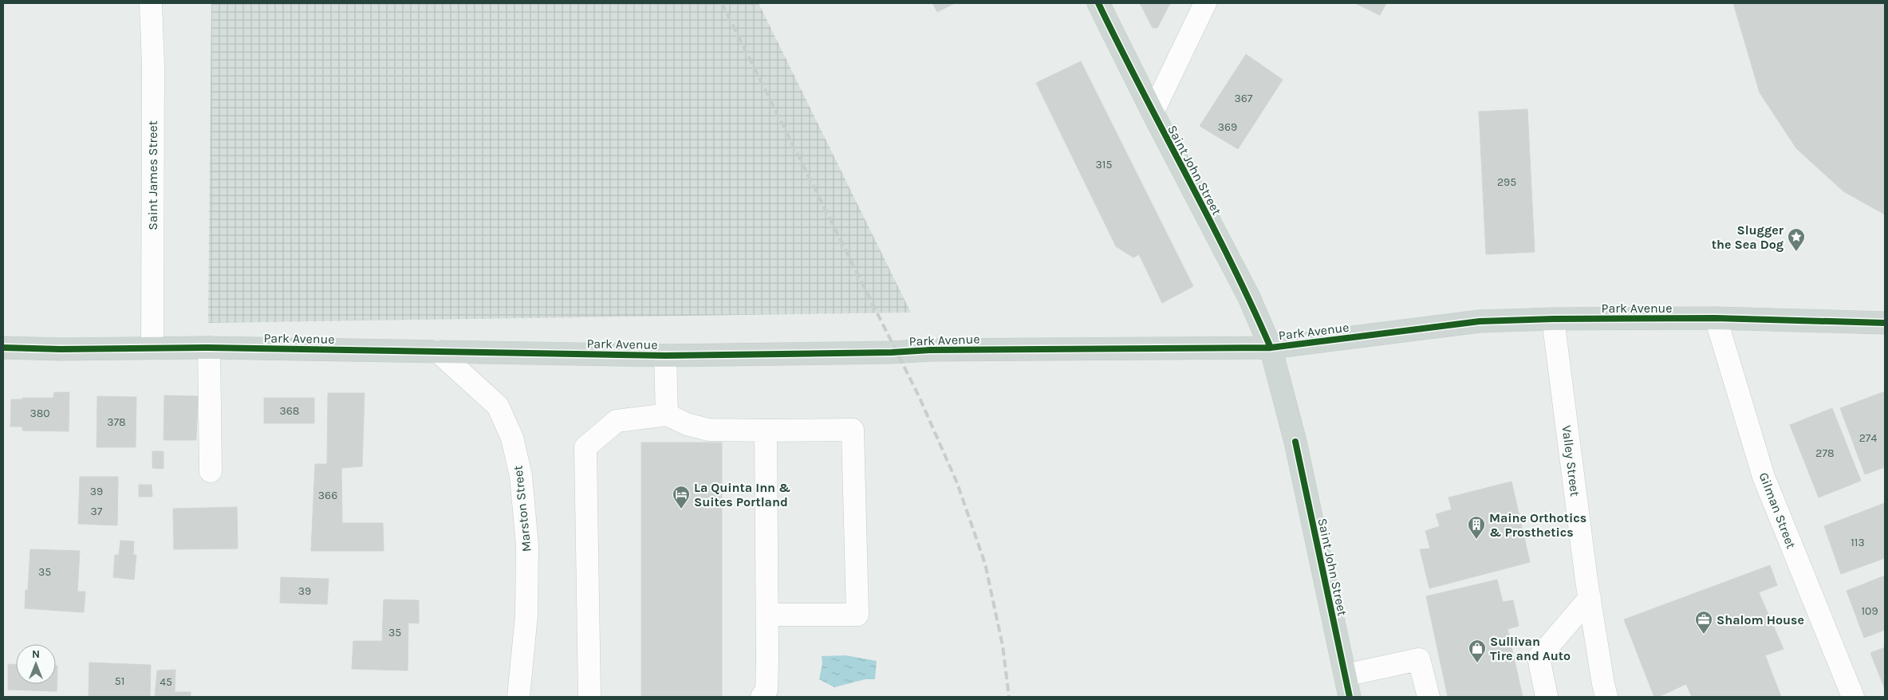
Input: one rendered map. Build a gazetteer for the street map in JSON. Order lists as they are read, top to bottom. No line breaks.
{"streets":{"main road":["Saint John Street","Park Avenue"],"street":["Saint James Street","Valley Street","Marston Street","Gilman Street"]},"crossings":[["Saint John Street","Park Avenue"],["Saint James Street","Park Avenue"],["Park Avenue","Valley Street"],["Park Avenue","Marston Street"],["Park Avenue","Gilman Street"]],"places":{"place":["Slugger the Sea Dog"],"hotel":["La Quinta Inn & Suites Portland"],"building":["Maine Orthotics & Prosthetics"],"office":["Shalom House"],"shop":["Sullivan Tire and Auto"]},"house_numbers":["367","369","315","295","368","380","378","274","278","39","366","37","113","35","39","109","35","51","45"],"north":"top"}
